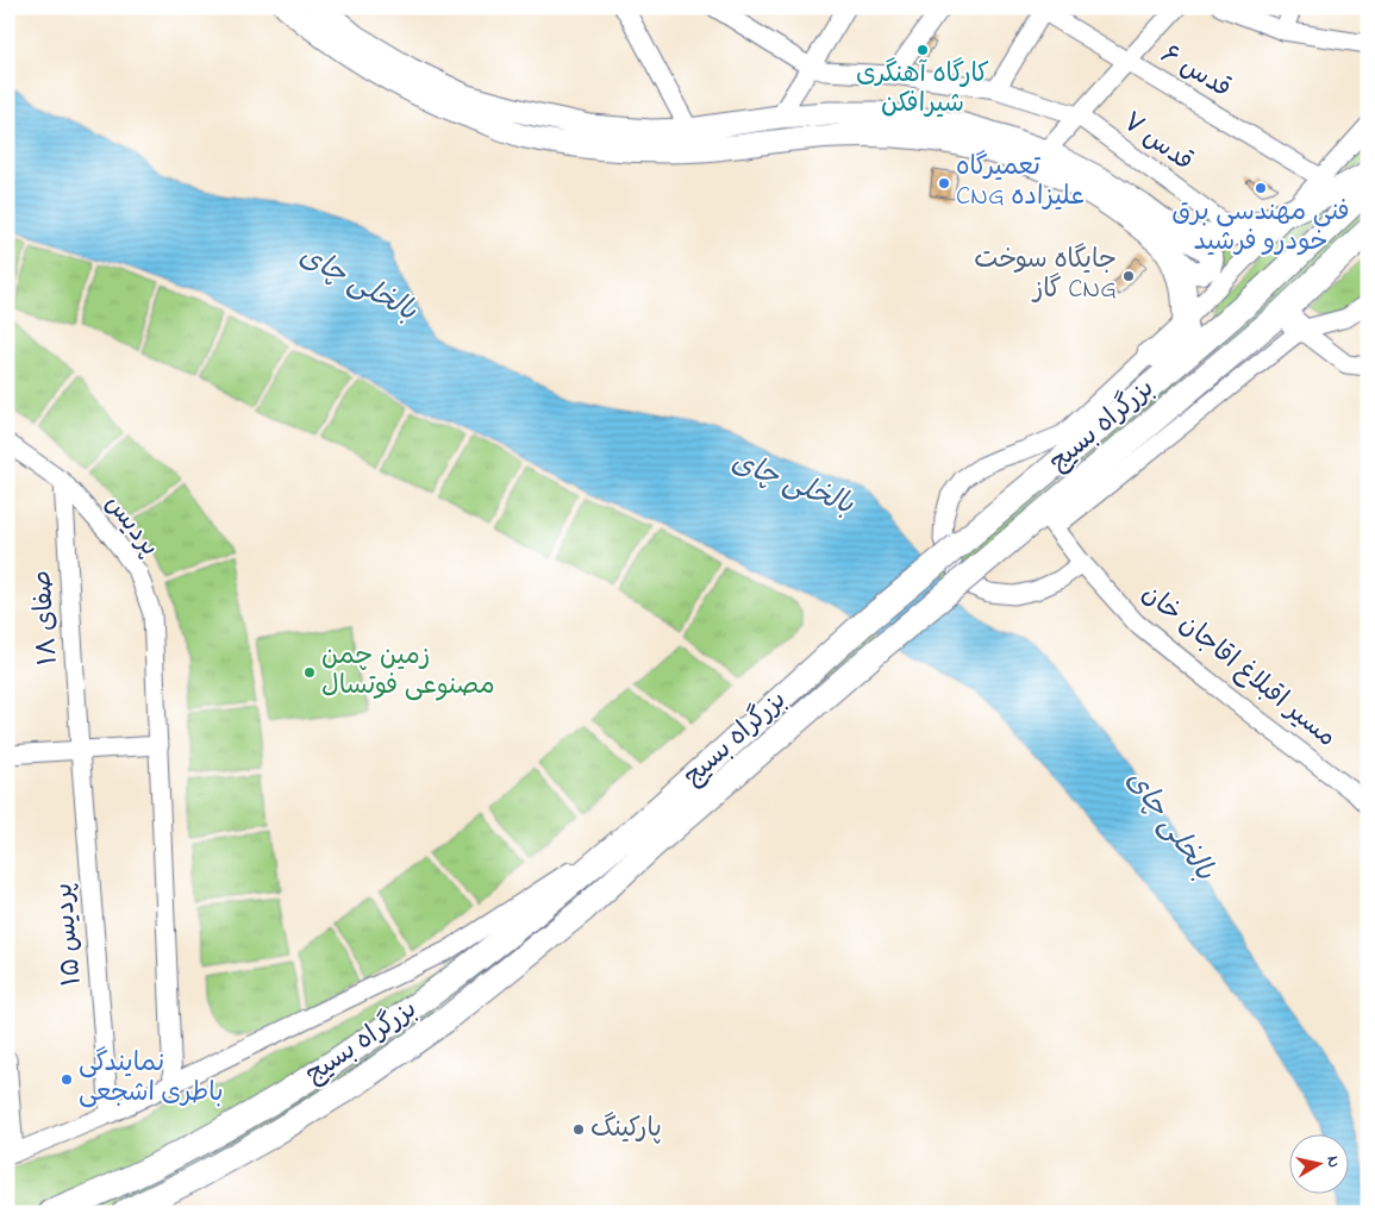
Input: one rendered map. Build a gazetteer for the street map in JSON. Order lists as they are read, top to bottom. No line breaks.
{"streets":{"highway":["بزرگراه بسیج"],"street":["قدس ۶","قدس ۷","پردیس","صفای ۱۸","مسیر اقبلاغ اقاجان خان","پردیس ۱۵"]},"crossings":[["قدس ۶","قدس ۷"],["بزرگراه بسیج","مسیر اقبلاغ اقاجان خان"],["پردیس","صفای ۱۸"],["صفای ۱۸","پردیس ۱۵"]],"water":["بالخلی چای"],"places":["کارگاه آهنگری شیرافکن","تعمیرگاه CNG علیزاده","فنی مهندسی برق خودرو فرشید","جایگاه سوخت گاز CNG","زمین چمن مصنوعی فوتسال","نمایندگی باطری اشجعی","پارکینگ"],"north":"right"}
